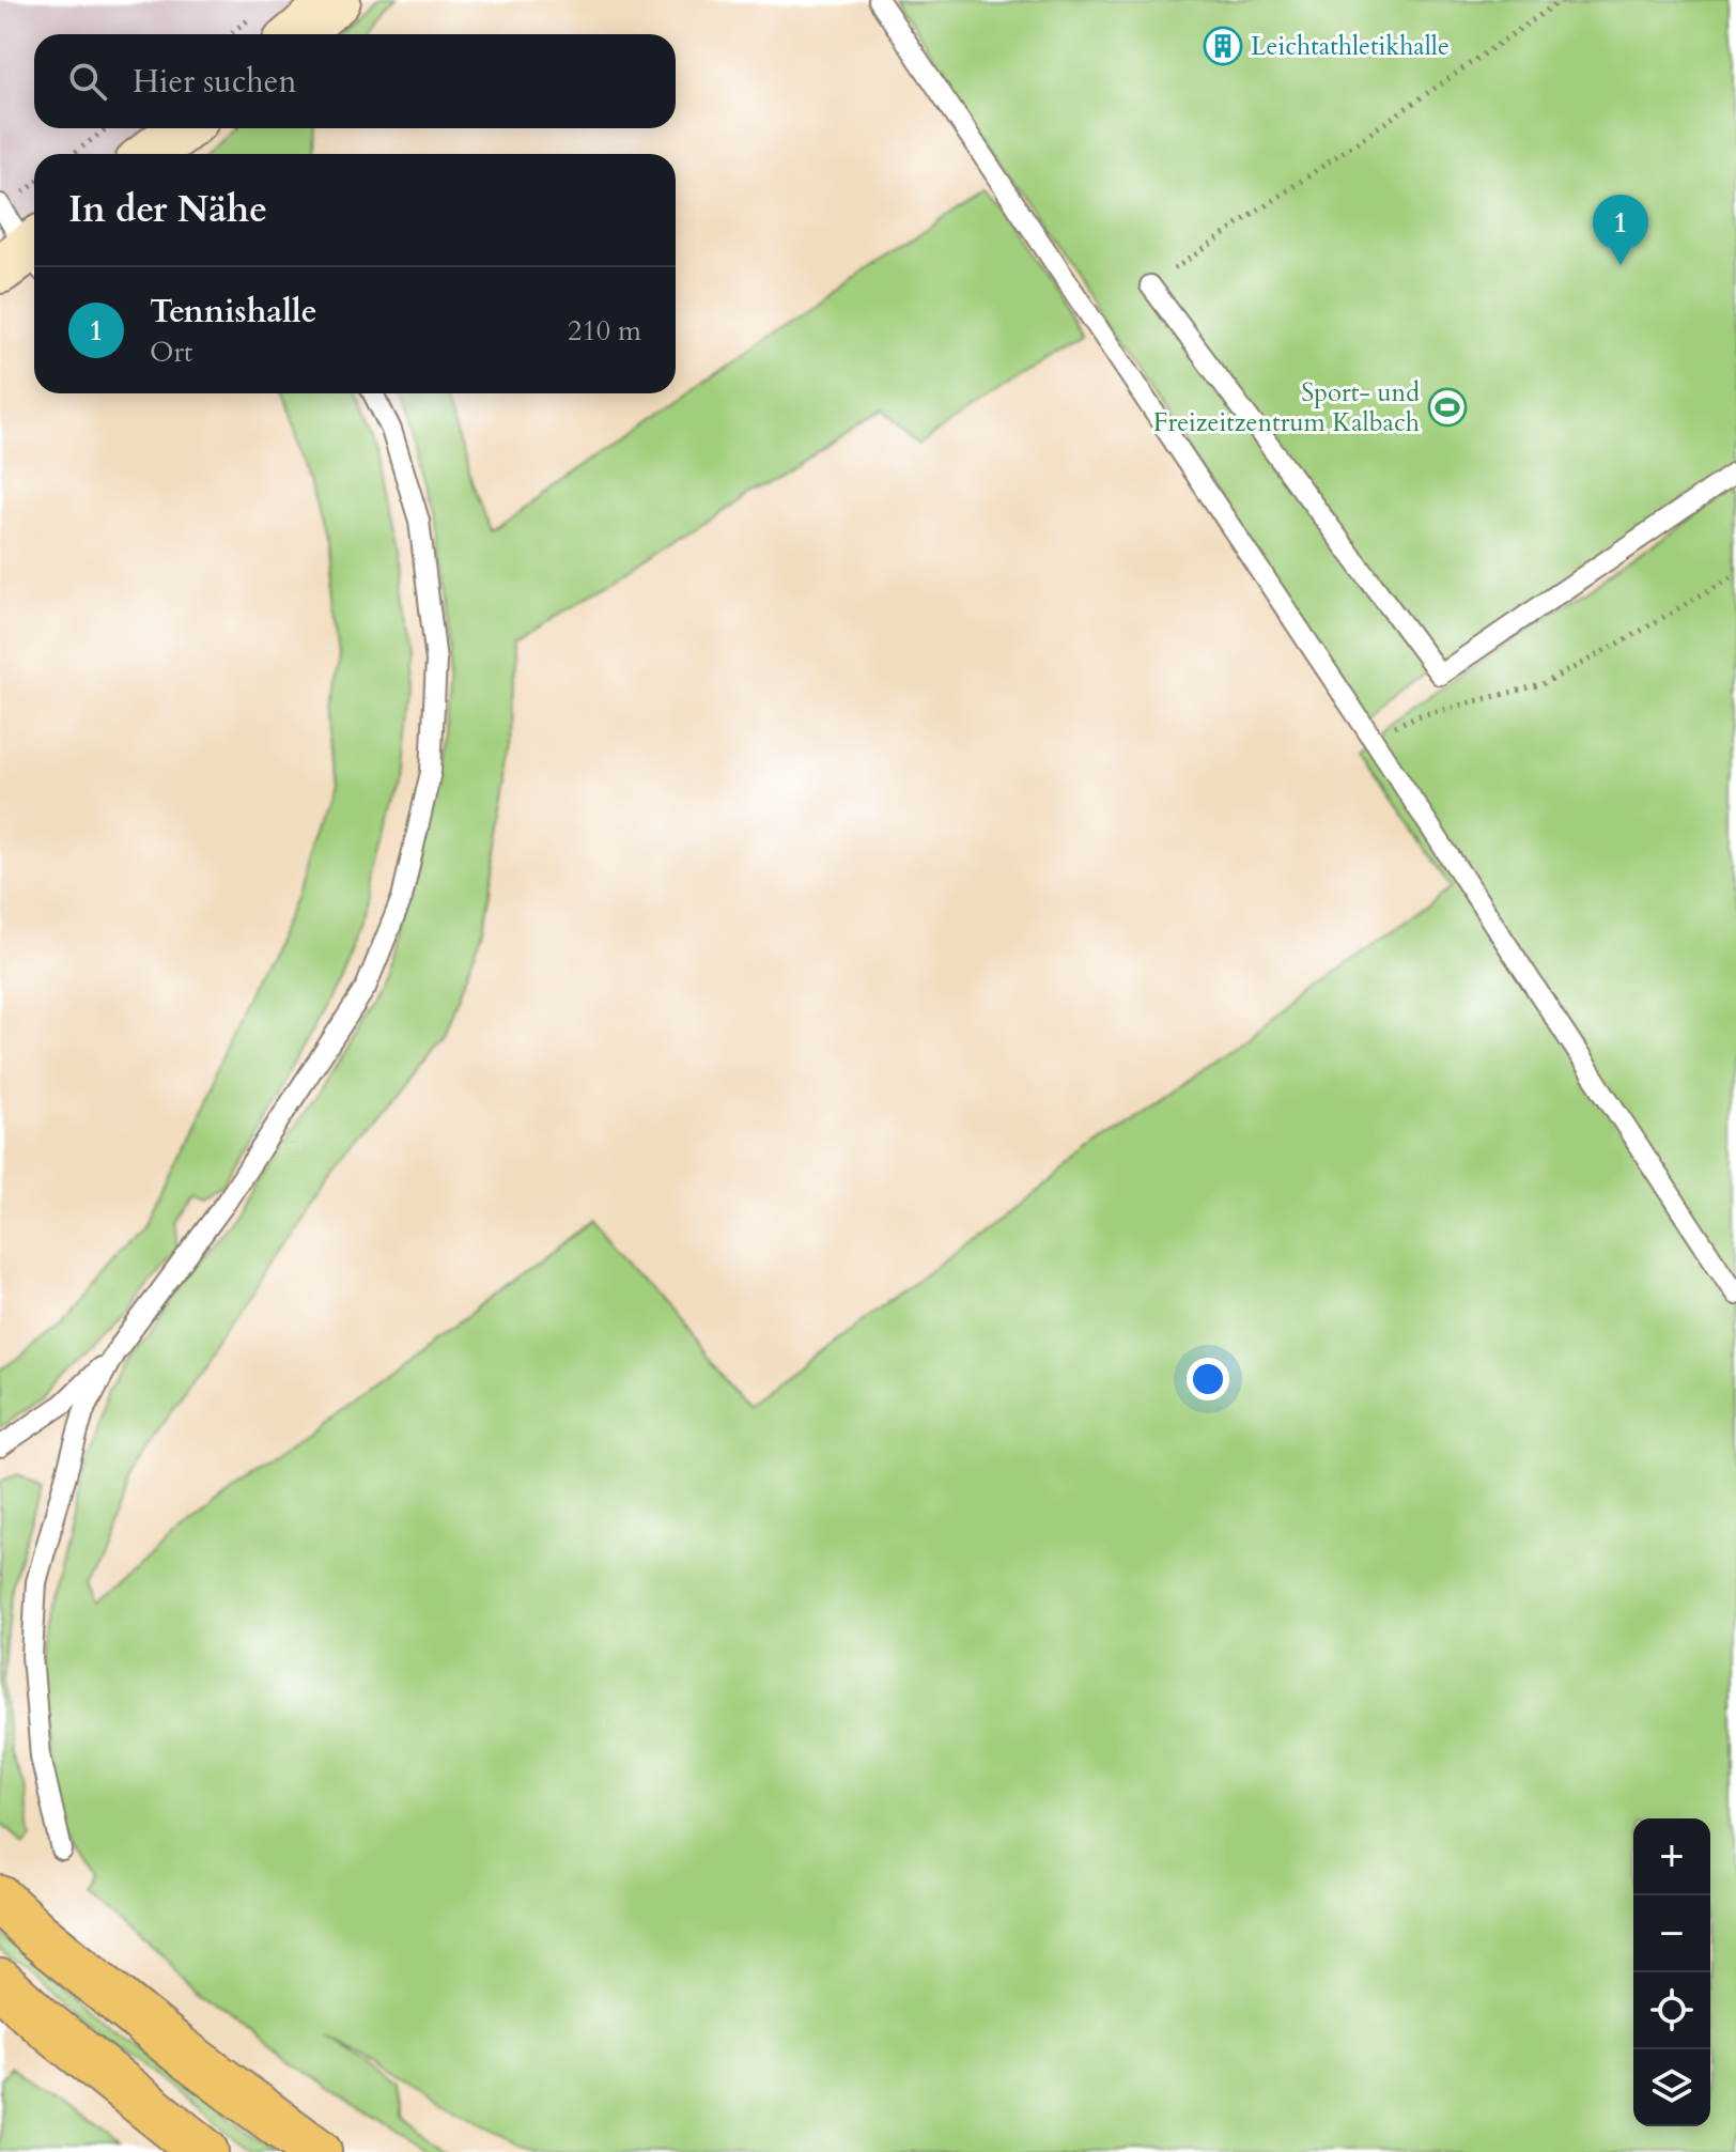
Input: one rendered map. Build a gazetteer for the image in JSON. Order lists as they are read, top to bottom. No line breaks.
{"places":{"building":["Leichtathletikhalle"],"sports":["Sport- und Freizeitzentrum Kalbach"]},"page":{"search":"Hier suchen","heading":"In der Nähe","pins":"1","list":[{"mark":"1","name":"Tennishalle","note":"Ort","value":"210 m"}],"map_buttons":["+","−"]}}
